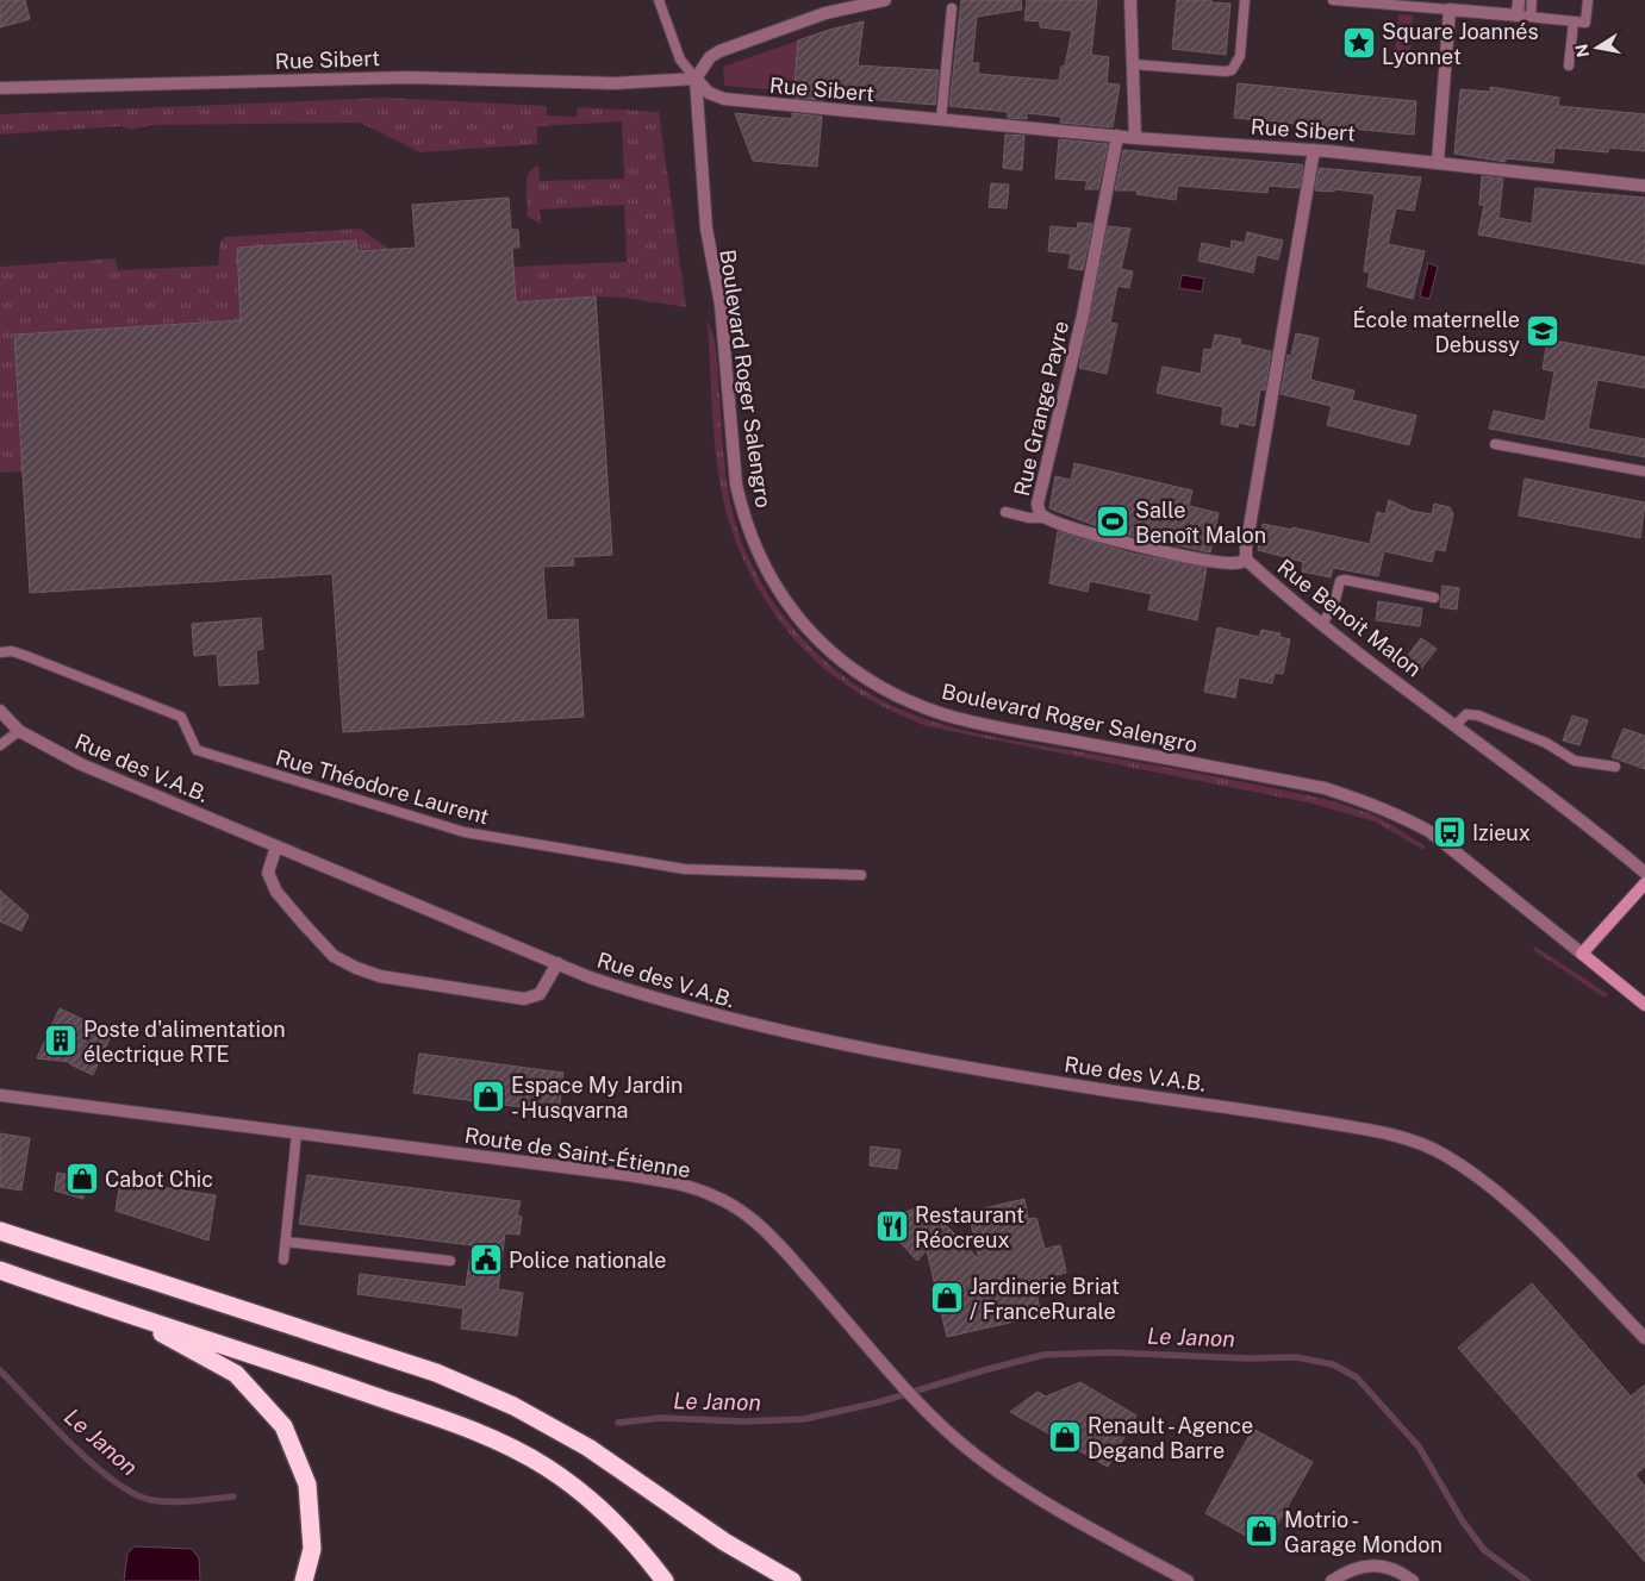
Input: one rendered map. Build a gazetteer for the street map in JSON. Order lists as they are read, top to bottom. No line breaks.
{"streets":{"street":["Rue Sibert","Boulevard Roger Salengro","Rue Grange Payre","Rue Benoit Malon","Rue des V.A.B.","Route de Saint-Étienne"],"lane":["Rue Théodore Laurent"]},"crossings":[["Rue Sibert","Boulevard Roger Salengro"],["Rue Sibert","Rue Grange Payre"],["Rue Sibert","Rue Benoit Malon"],["Rue Grange Payre","Rue Benoit Malon"]],"water":["Le Janon"],"places":{"place":["Square Joannés Lyonnet"],"school or university":["École maternelle Debussy"],"sports":["Salle Benoît Malon"],"bus stop":["Izieux"],"building":["Poste d'alimentation électrique RTE"],"shop":["Espace My Jardin - Husqvarna","Cabot Chic","Jardinerie Briat / FranceRurale","Renault - Agence Degand Barre","Motrio - Garage Mondon"],"restaurant":["Restaurant Réocreux"],"public building":["Police nationale"]},"north":"left"}
